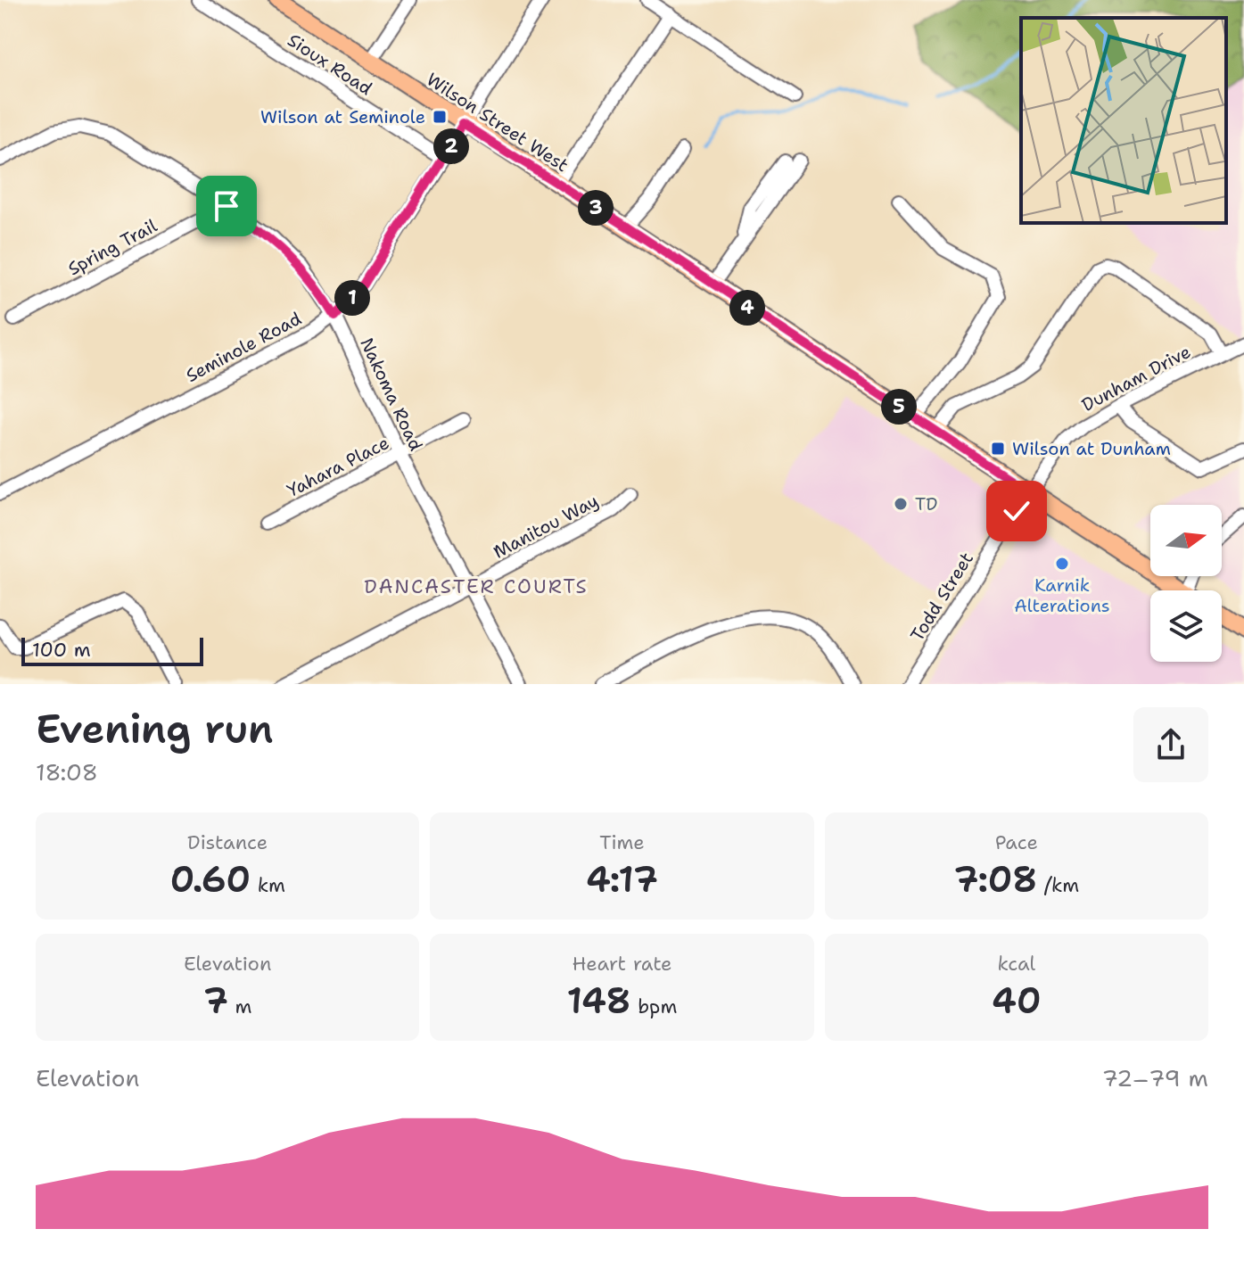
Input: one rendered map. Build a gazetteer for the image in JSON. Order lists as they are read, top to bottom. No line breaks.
{"streets":{"main road":["Wilson Street West"],"street":["Sioux Road","Spring Trail","Seminole Road","Dunham Drive","Nakoma Road","Yahara Place","Manitou Way","Todd Street"]},"crossings":[["Sioux Road","Seminole Road"],["Wilson Street West","Seminole Road"],["Wilson Street West","Dunham Drive"],["Wilson Street West","Todd Street"],["Spring Trail","Nakoma Road"],["Seminole Road","Nakoma Road"],["Dunham Drive","Todd Street"],["Nakoma Road","Yahara Place"],["Nakoma Road","Manitou Way"]],"districts":["DANCASTER COURTS"],"places":{"transit":["Wilson at Seminole","Wilson at Dunham"],"other":["TD","Karnik Alterations"]},"scale_bar":"100 m","north":"right","page":{"pins":["2","3","1","4","5"],"scale":"100 m","heading":["Evening run","18:08"],"stats":[["Distance","0.60 km"],["Time","4:17"],["Pace","7:08 /km"],["Elevation","7 m"],["Heart rate","148 bpm"],["kcal","40"]],"chart":["Elevation","72–79 m"]}}
